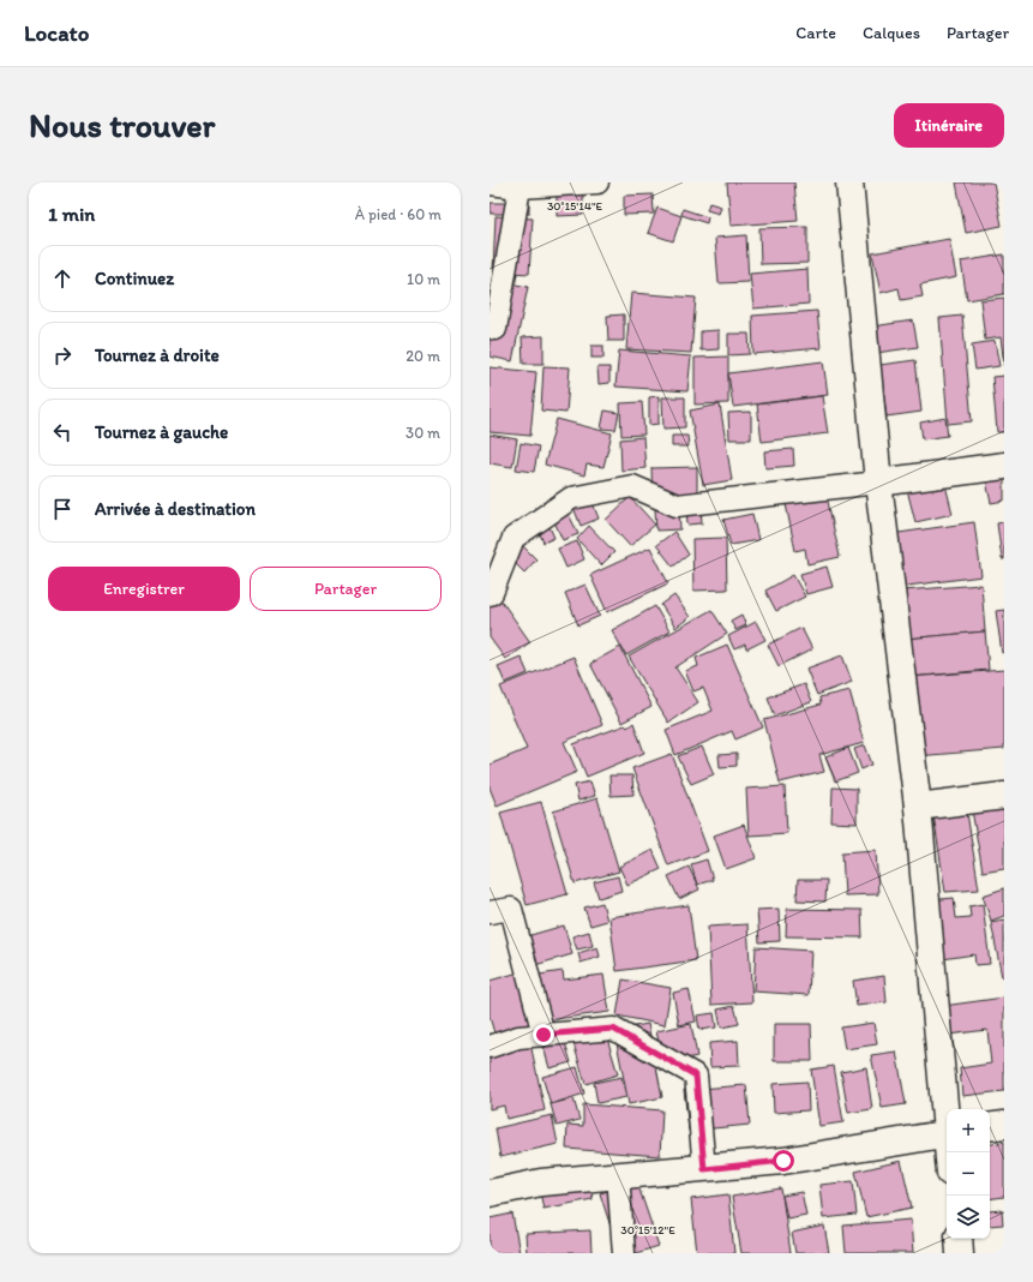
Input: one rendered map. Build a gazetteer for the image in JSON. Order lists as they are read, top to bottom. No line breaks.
{"page":{"header":"Locato","nav":["Carte","Calques","Partager"],"buttons":["Itinéraire",["Enregistrer","Partager"]],"title":"Nous trouver","heading":["1 min","À pied · 60 m"],"list":[["Continuez","10 m"],["Tournez à droite","20 m"],["Tournez à gauche","30 m"],"Arrivée à destination"],"map_buttons":["+","−"]},"coordinates":["30°15'14\"E","30°15'12\"E"]}
